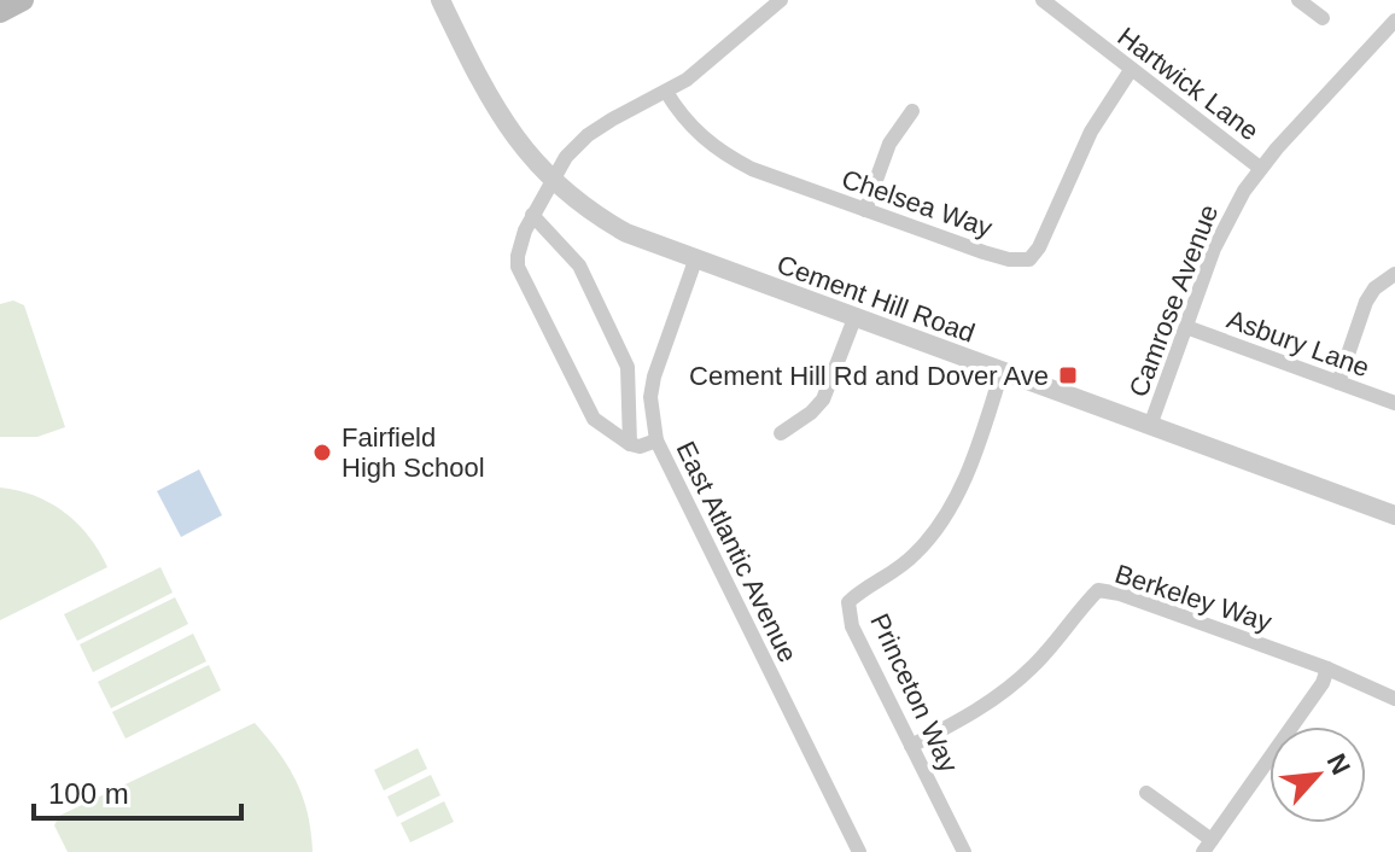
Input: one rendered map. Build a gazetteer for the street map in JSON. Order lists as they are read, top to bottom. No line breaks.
{"streets":{"street":["Hartwick Lane","Chelsea Way","Cement Hill Road","Camrose Avenue","Asbury Lane","East Atlantic Avenue","Berkeley Way","Princeton Way"]},"crossings":[["Hartwick Lane","Chelsea Way"],["Hartwick Lane","Camrose Avenue"],["Cement Hill Road","Camrose Avenue"],["Cement Hill Road","East Atlantic Avenue"],["Cement Hill Road","Princeton Way"],["Camrose Avenue","Asbury Lane"],["Berkeley Way","Princeton Way"]],"places":{"transit":["Cement Hill Rd and Dover Ave"],"other":["Fairfield High School"]},"scale_bar":"100 m","north":"top right"}
